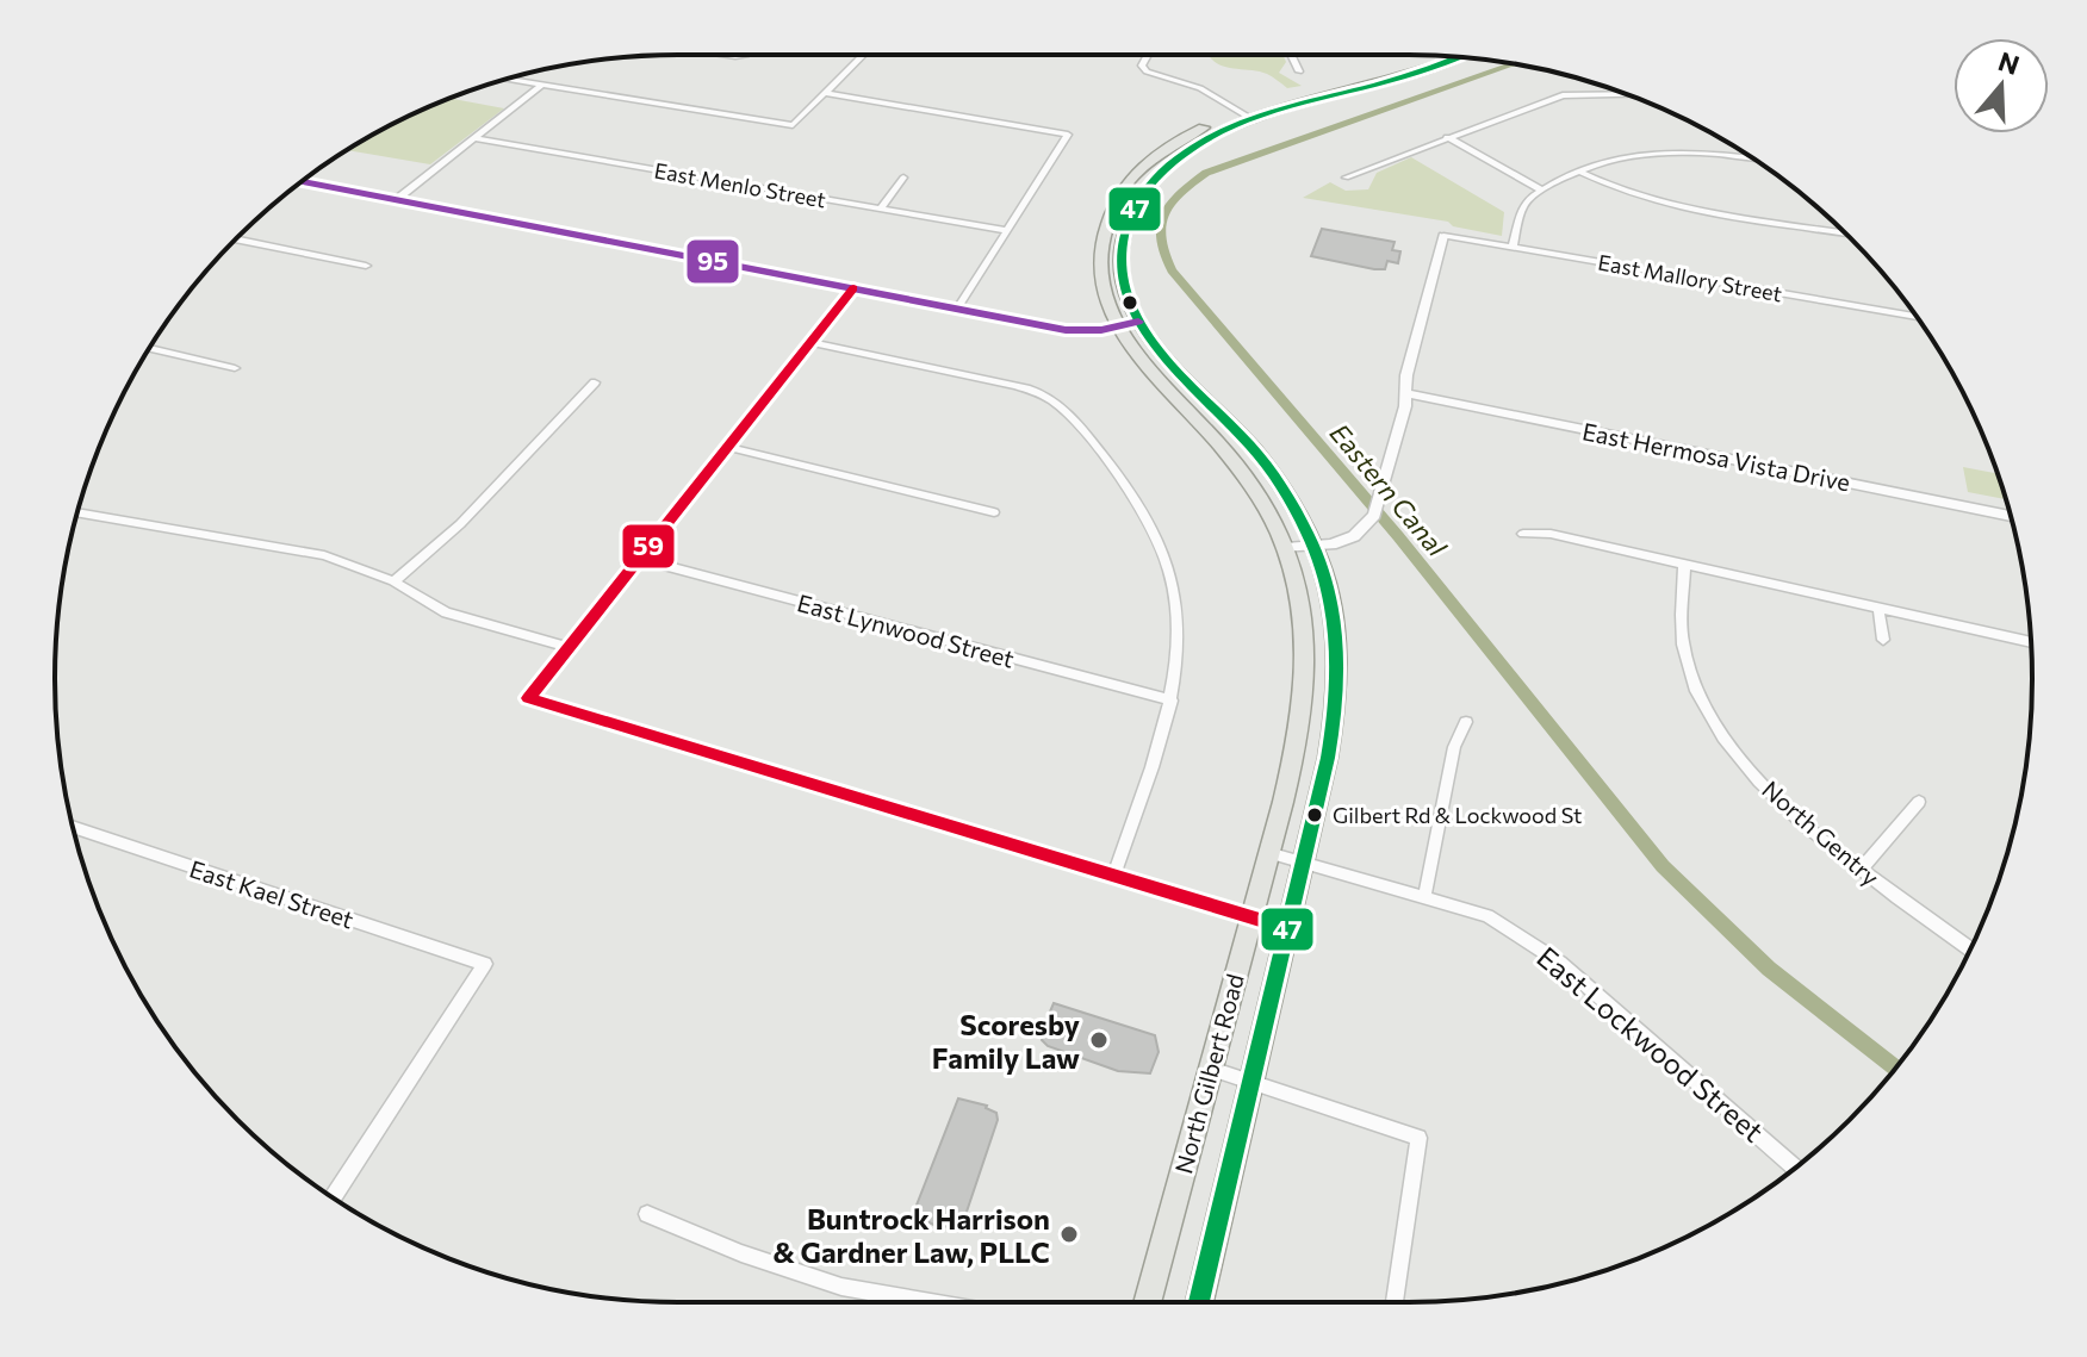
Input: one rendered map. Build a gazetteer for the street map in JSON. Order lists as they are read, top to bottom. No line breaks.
{"streets":{"main road":["North Gilbert Road"],"street":["East Menlo Street","East Mallory Street","East Hermosa Vista Drive","East Lynwood Street","North Gentry","East Kael Street","East Lockwood Street"]},"crossings":[["East Lockwood Street","North Gilbert Road"]],"water":["Eastern Canal"],"places":["Gilbert Rd & Lockwood St","Scoresby Family Law","Buntrock Harrison & Gardner Law, PLLC"],"lines":["transit line 47","transit line 95","transit line 59"],"north":"top"}
